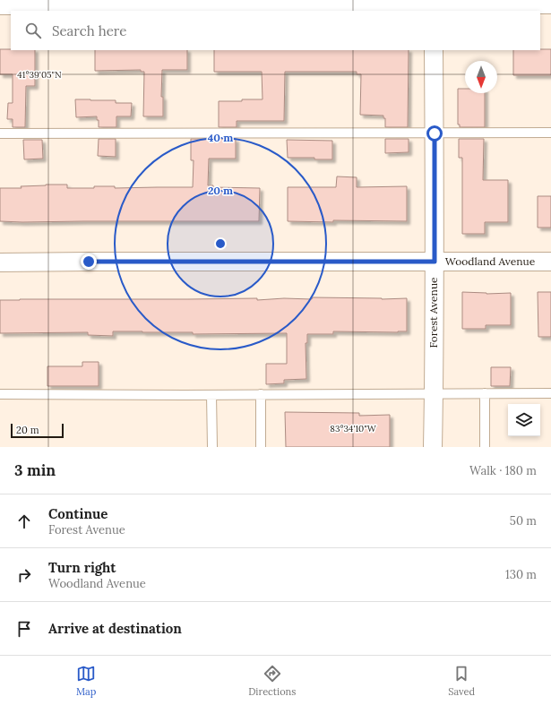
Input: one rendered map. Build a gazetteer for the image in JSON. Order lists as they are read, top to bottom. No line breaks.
{"streets":{"street":["Woodland Avenue","Forest Avenue"]},"crossings":[["Woodland Avenue","Forest Avenue"]],"scale_bar":"20 m","north":"bottom","page":{"search":"Search here","scale":"20 m","heading":["3 min","Walk · 180 m"],"list":[["Continue","Forest Avenue","50 m"],["Turn right","Woodland Avenue","130 m"],"Arrive at destination"],"nav":["Map","Directions","Saved"]},"coordinates":["41°39'05\"N","83°34'10\"W"],"rings":["40 m","20 m"]}
